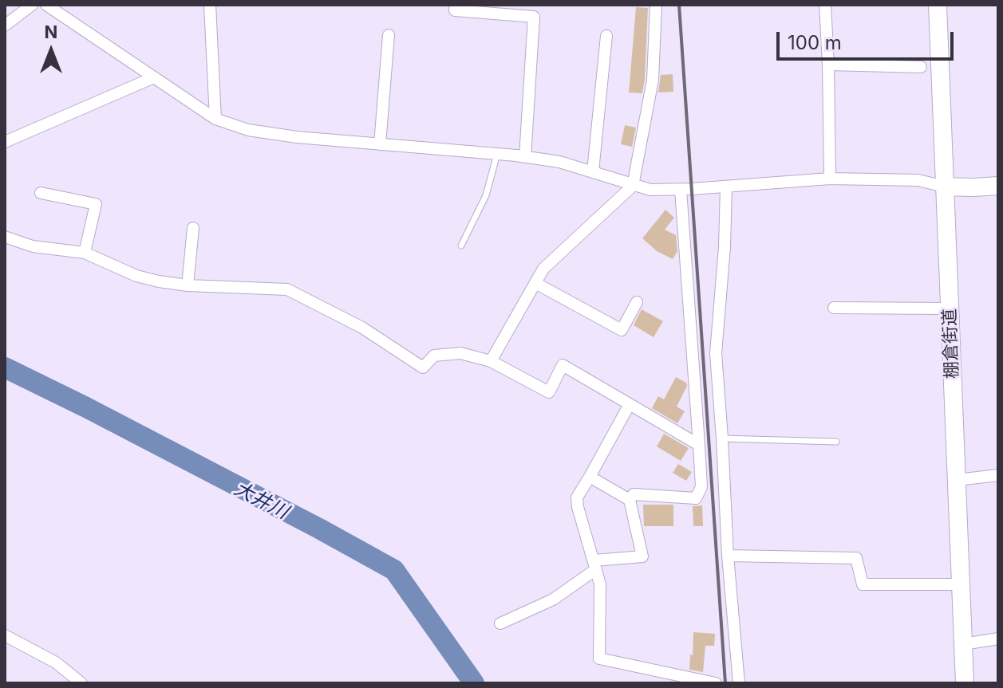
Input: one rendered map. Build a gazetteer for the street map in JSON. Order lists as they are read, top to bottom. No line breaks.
{"streets":{"street":["棚倉街道"]},"water":["大井川"],"scale_bar":"100 m","north":"top"}
